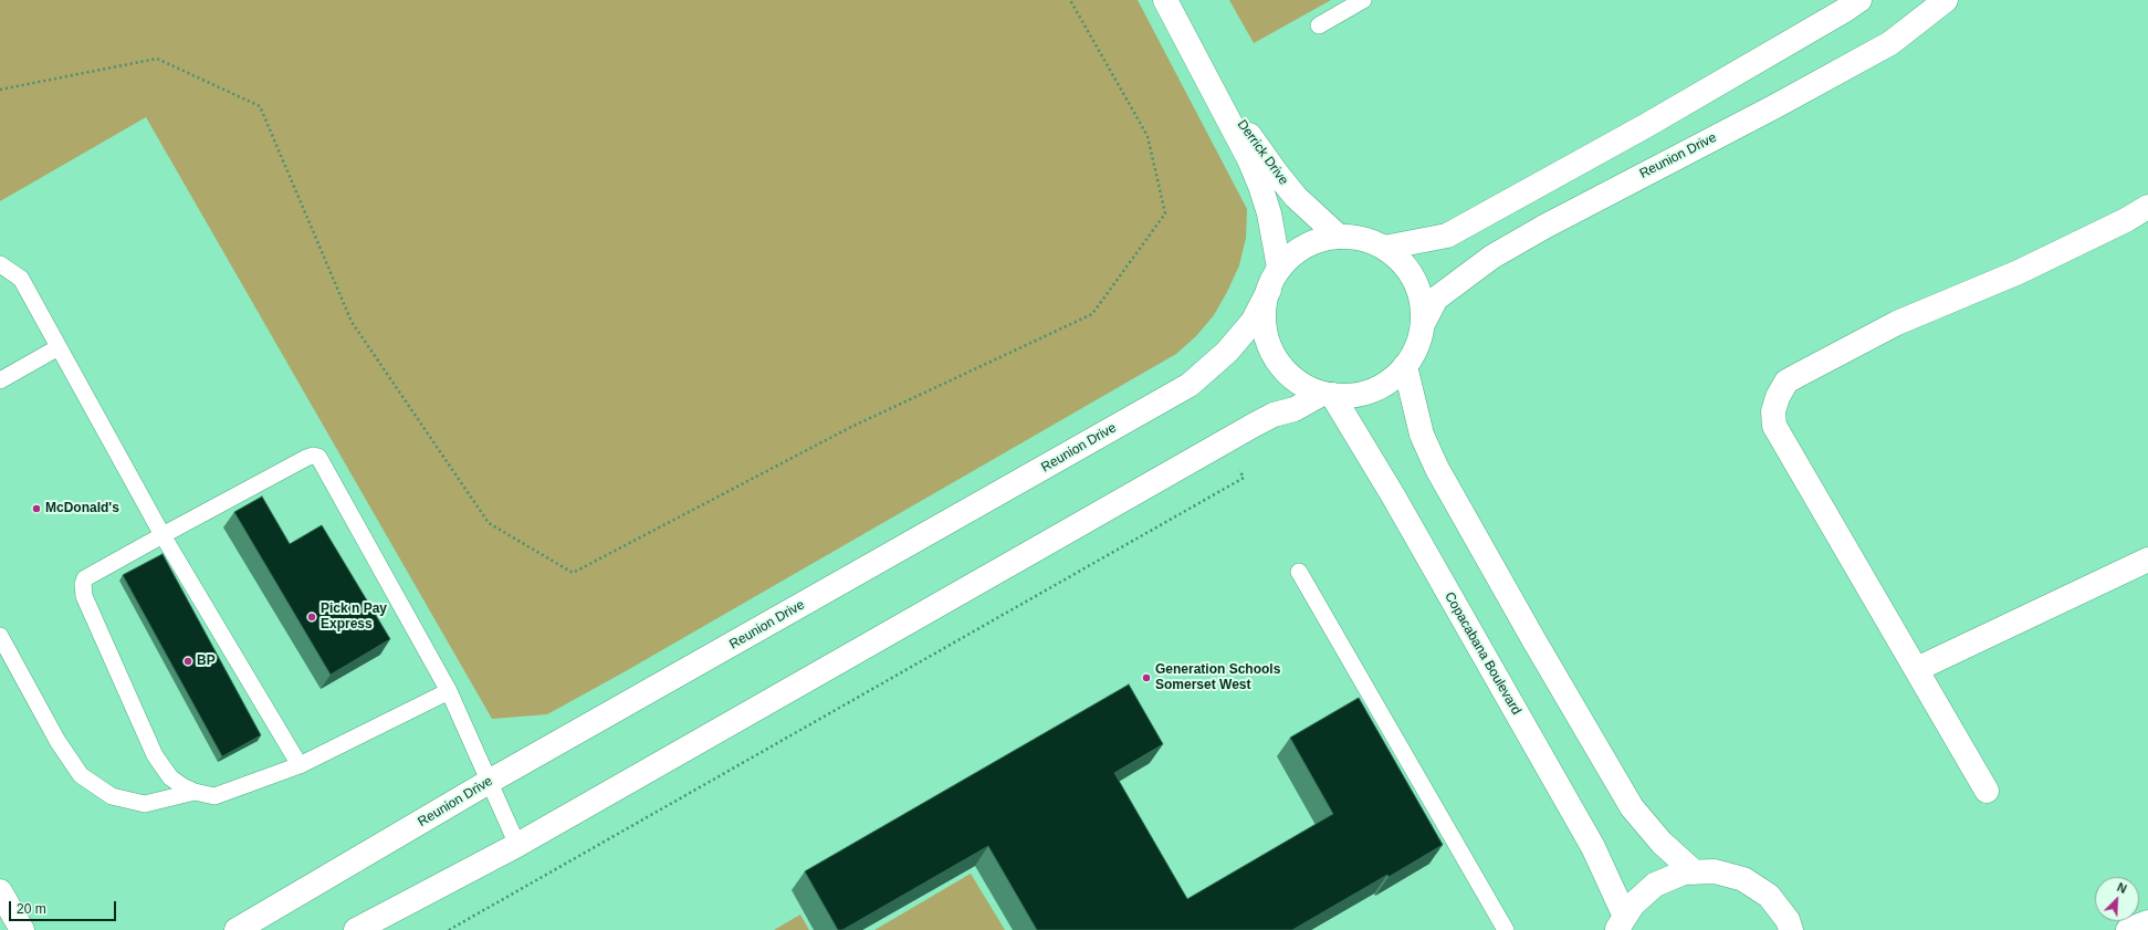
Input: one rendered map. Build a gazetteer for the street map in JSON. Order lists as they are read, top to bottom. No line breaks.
{"streets":{"main road":["Derrick Drive","Reunion Drive","Copacabana Boulevard"]},"places":["McDonald's","Pick n Pay Express","BP","Generation Schools Somerset West"],"scale_bar":"20 m","north":"top right"}
